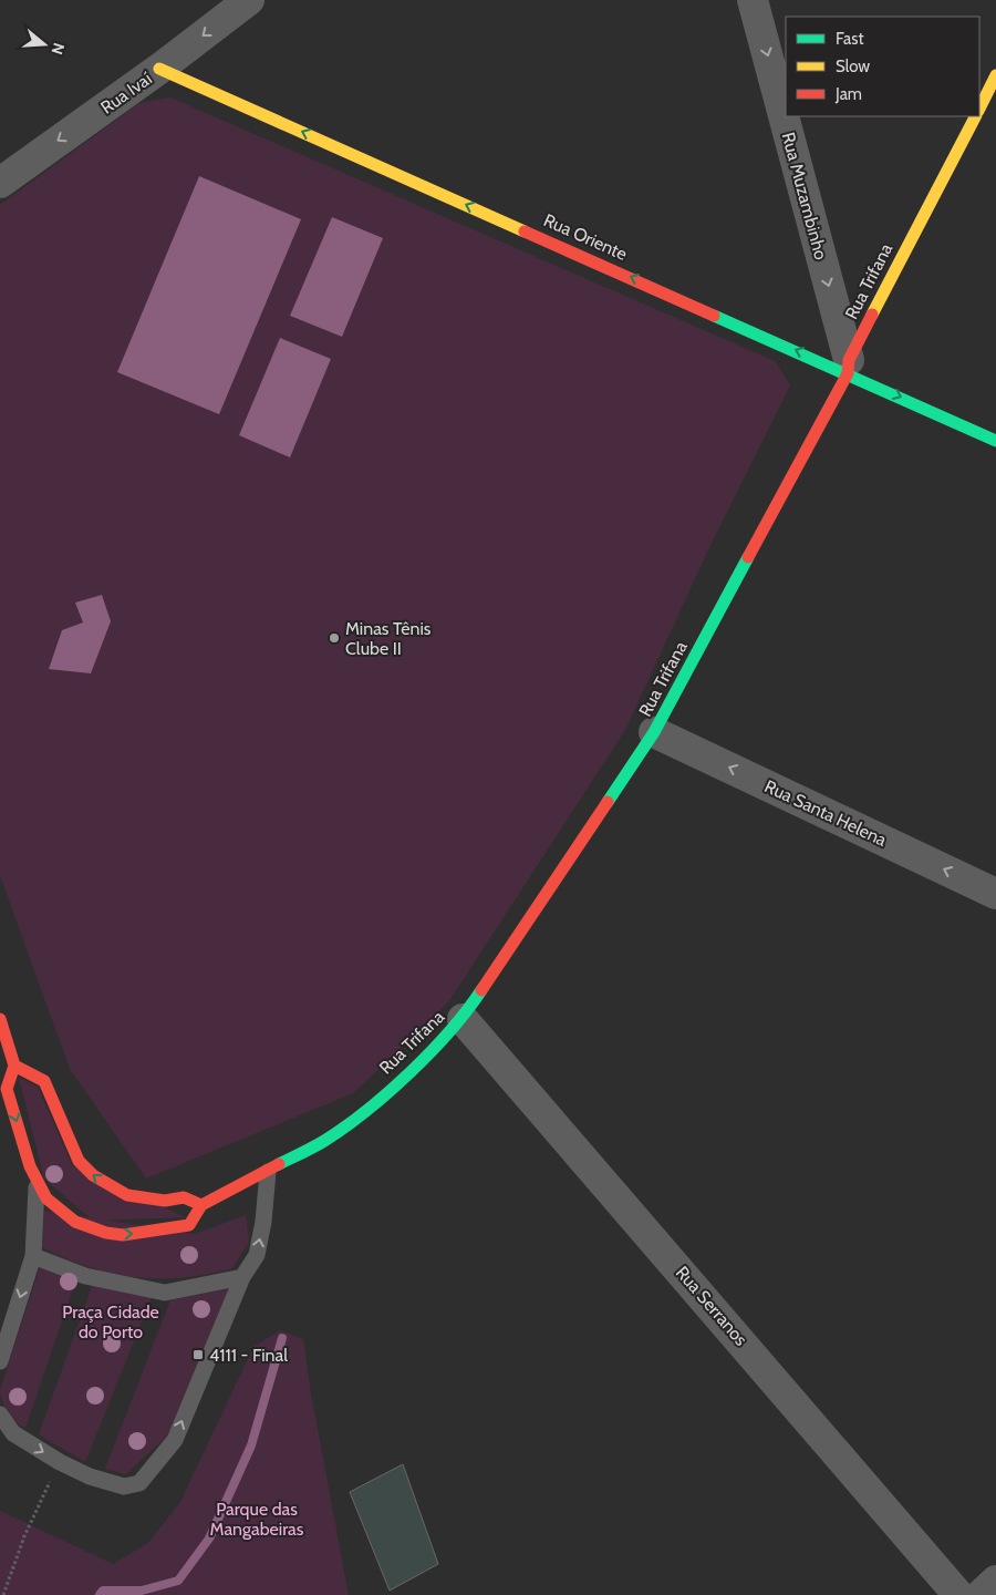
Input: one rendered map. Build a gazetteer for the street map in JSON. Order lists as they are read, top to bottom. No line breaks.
{"streets":{"street":["Rua Ivaí","Rua Muzambinho","Rua Oriente","Rua Trifana","Rua Santa Helena","Rua Serranos"]},"crossings":[["Rua Ivaí","Rua Oriente"],["Rua Muzambinho","Rua Oriente"],["Rua Muzambinho","Rua Trifana"],["Rua Oriente","Rua Trifana"],["Rua Trifana","Rua Santa Helena"],["Rua Trifana","Rua Serranos"]],"one_way":["Rua Ivaí","Rua Muzambinho","Rua Santa Helena"],"parks":["Praça Cidade do Porto","Parque das Mangabeiras"],"places":{"other":["Minas Tênis Clube II"],"transit":["4111 - Final"]},"legend":["Fast","Slow","Jam"],"north":"right"}
